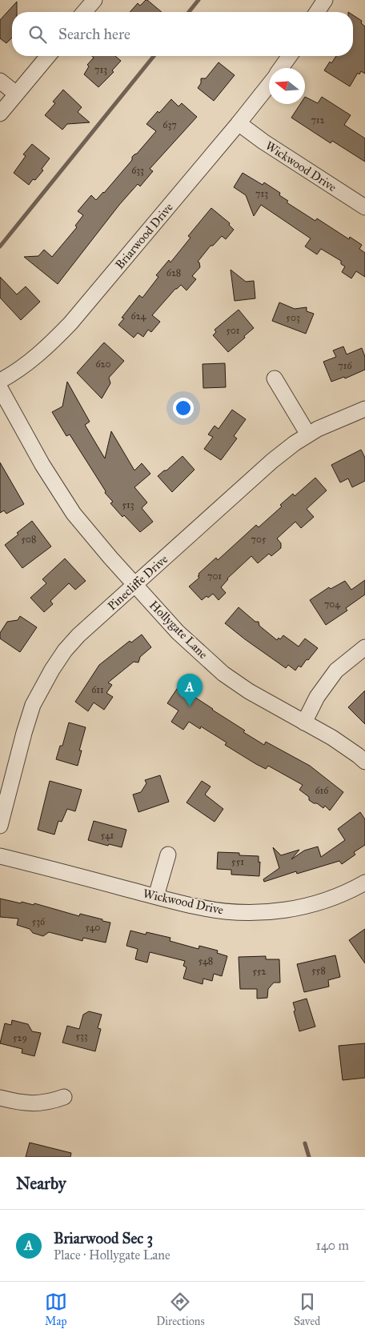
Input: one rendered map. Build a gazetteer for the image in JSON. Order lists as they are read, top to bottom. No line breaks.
{"streets":{"street":["Wickwood Drive","Briarwood Drive","Pinecliffe Drive","Hollygate Lane"]},"crossings":[["Wickwood Drive","Briarwood Drive"],["Pinecliffe Drive","Hollygate Lane"]],"house_numbers":["713","712","637","633","713","628","624","503","501","620","716","513","508","705","701","704","611","616","541","551","536","540","548","558","552","533","529"],"north":"left","page":{"search":"Search here","pins":"A","heading":"Nearby","list":[{"mark":"A","name":"Briarwood Sec 3","note":"Place · Hollygate Lane","value":"140 m"}],"nav":["Map","Directions","Saved"]}}
